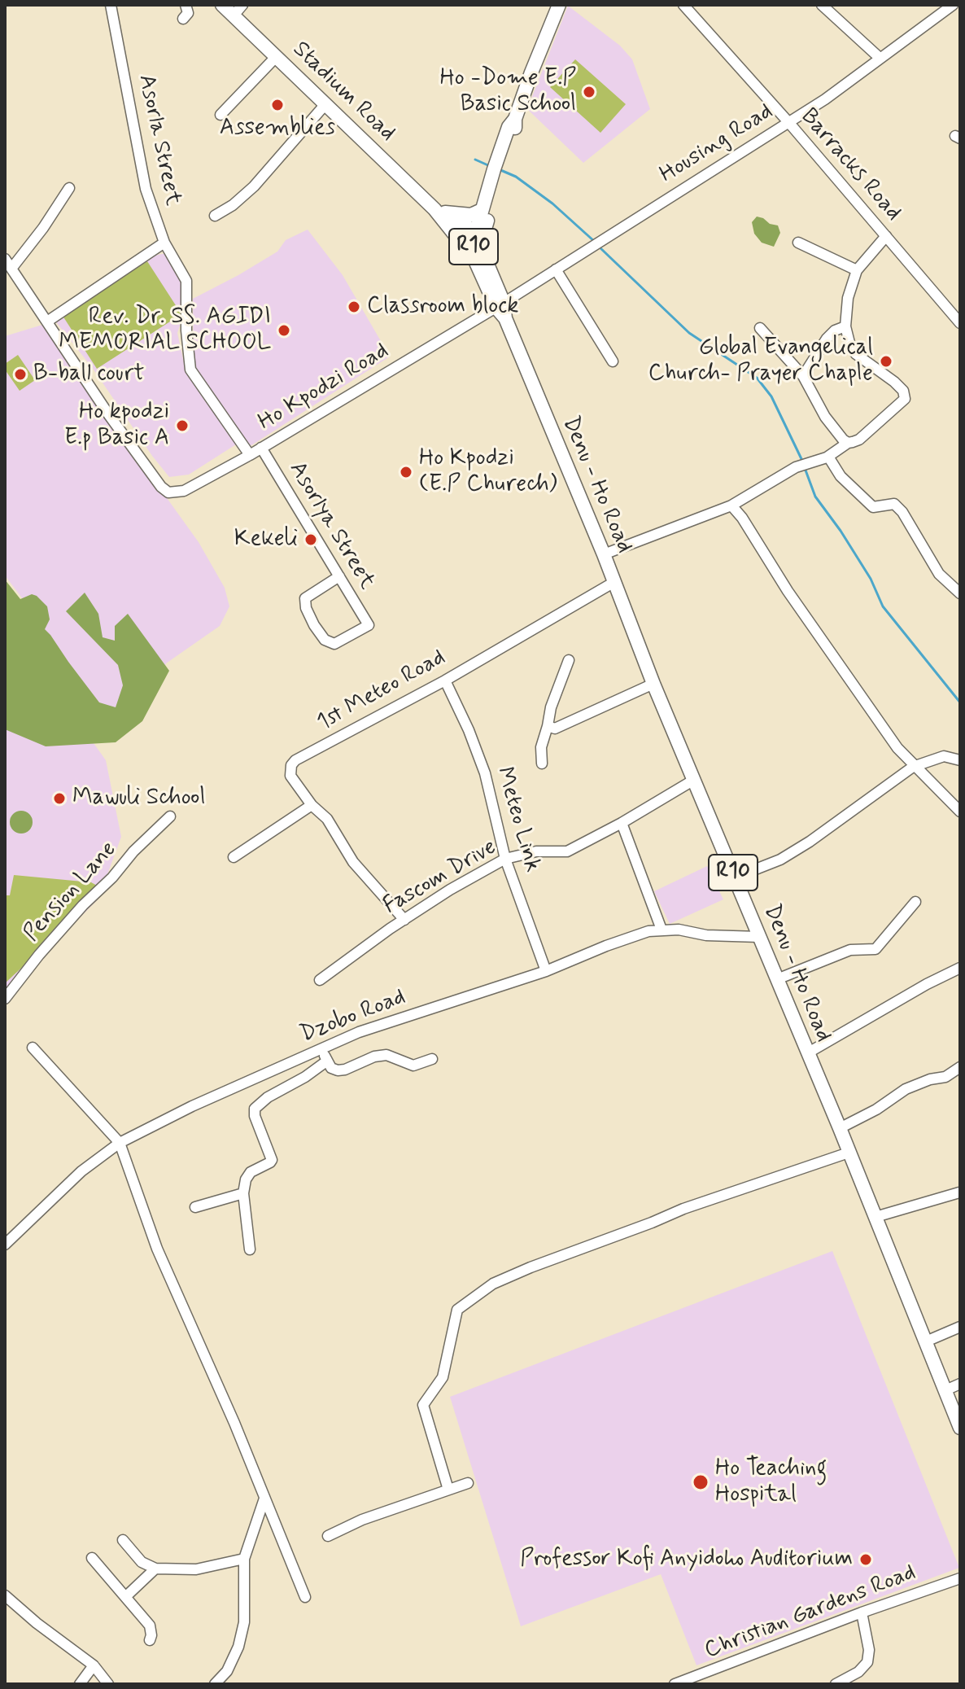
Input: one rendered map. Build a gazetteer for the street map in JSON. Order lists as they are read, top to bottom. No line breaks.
{"streets":{"main road":["Stadium Road","R10","Denu - Ho Road"],"street":["Asorla Street","Housing Road","Barracks Road","Ho Kpodzi Road","Asorlya Street","1st Meteo Road","Meteo Link","Fascom Drive","Pension Lane","Dzobo Road","Christian Gardens Road"]},"crossings":[["Stadium Road","Denu - Ho Road"],["Asorla Street","Ho Kpodzi Road"],["Housing Road","Barracks Road"],["Housing Road","Ho Kpodzi Road"],["Housing Road","Denu - Ho Road"],["Ho Kpodzi Road","Denu - Ho Road"],["Ho Kpodzi Road","Asorlya Street"],["Denu - Ho Road","1st Meteo Road"],["Denu - Ho Road","Fascom Drive"],["Denu - Ho Road","Dzobo Road"],["1st Meteo Road","Meteo Link"],["Meteo Link","Fascom Drive"],["Meteo Link","Dzobo Road"]],"places":["Ho -Dome E.P Basic School","Assemblies","Classroom block","Rev. Dr. SS. AGIDI MEMORIAL SCHOOL","Global Evangelical Church- Prayer Chaple","B-ball court","Ho kpodzi E.p Basic A","Ho Kpodzi (E.P Churech)","Kekeli","Mawuli School","Ho Teaching Hospital","Professor Kofi Anyidoho Auditorium"]}
